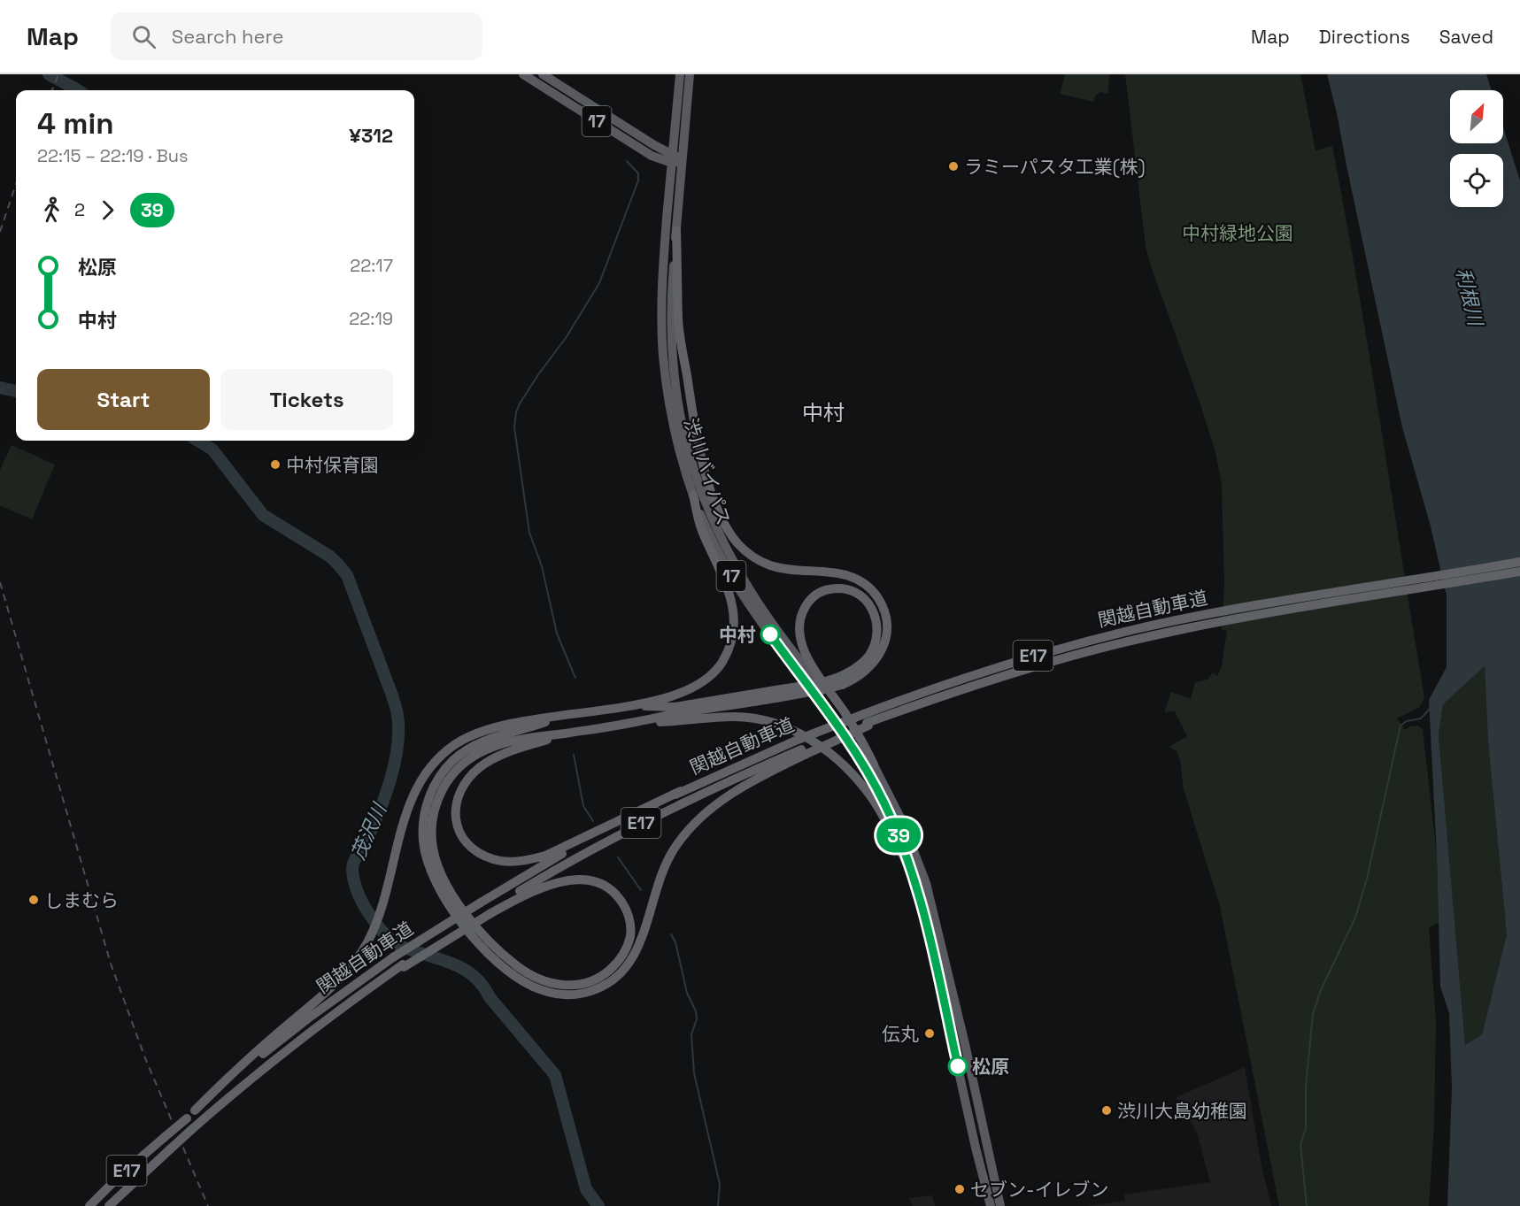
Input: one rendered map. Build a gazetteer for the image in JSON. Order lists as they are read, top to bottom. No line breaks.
{"streets":{"highway":["17","渋川バイパス","関越自動車道","E17"]},"crossings":[["17","渋川バイパス"]],"districts":["中村"],"water":["利根川","茂沢川"],"parks":["中村緑地公園"],"places":["ラミーパスタ工業(株)","中村保育園","中村","しまむら","伝丸","松原","渋川大島幼稚園","セブン-イレブン"],"lines":["bus line 39"],"north":"top right","page":{"header":"Map","search":"Search here","nav":["Map","Directions","Saved"],"on_map":"39","heading":["4 min","22:15 – 22:19 · Bus","¥312"],"legs":["2","39"],"list":[{"name":"松原","value":"22:17"},{"name":"中村","value":"22:19"}],"buttons":["Start","Tickets"]}}
